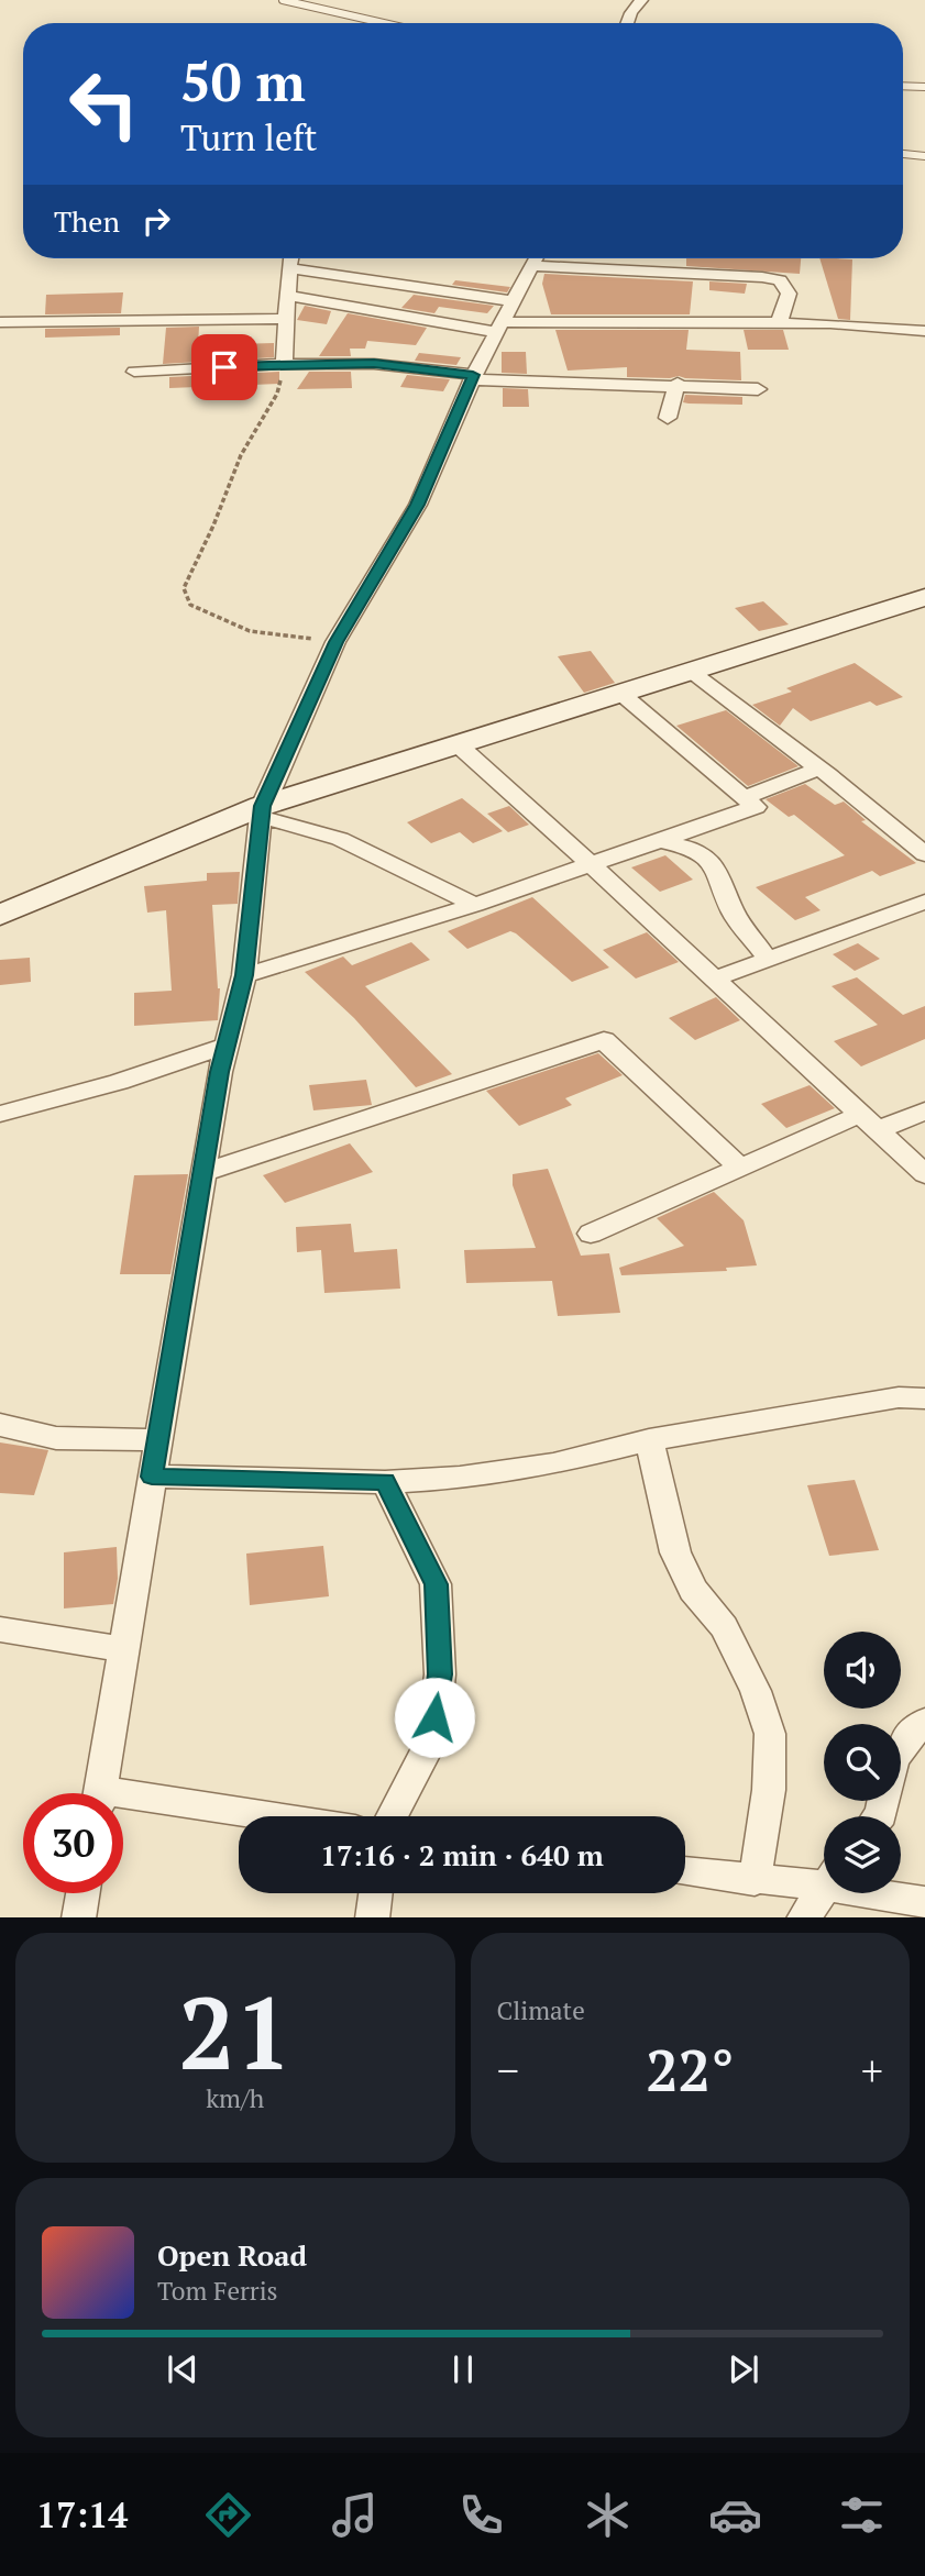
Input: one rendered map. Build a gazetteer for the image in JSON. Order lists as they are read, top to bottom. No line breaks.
{"page":{"turn":["50 m","Turn left"],"then":"Then","limit":"30","trip":"17:16 · 2 min · 640 m","tile":[["21","km/h"],"Climate"],"heat":["−","22°","+"],"song":["Open Road","Tom Ferris"],"tabs":"17:14"}}
